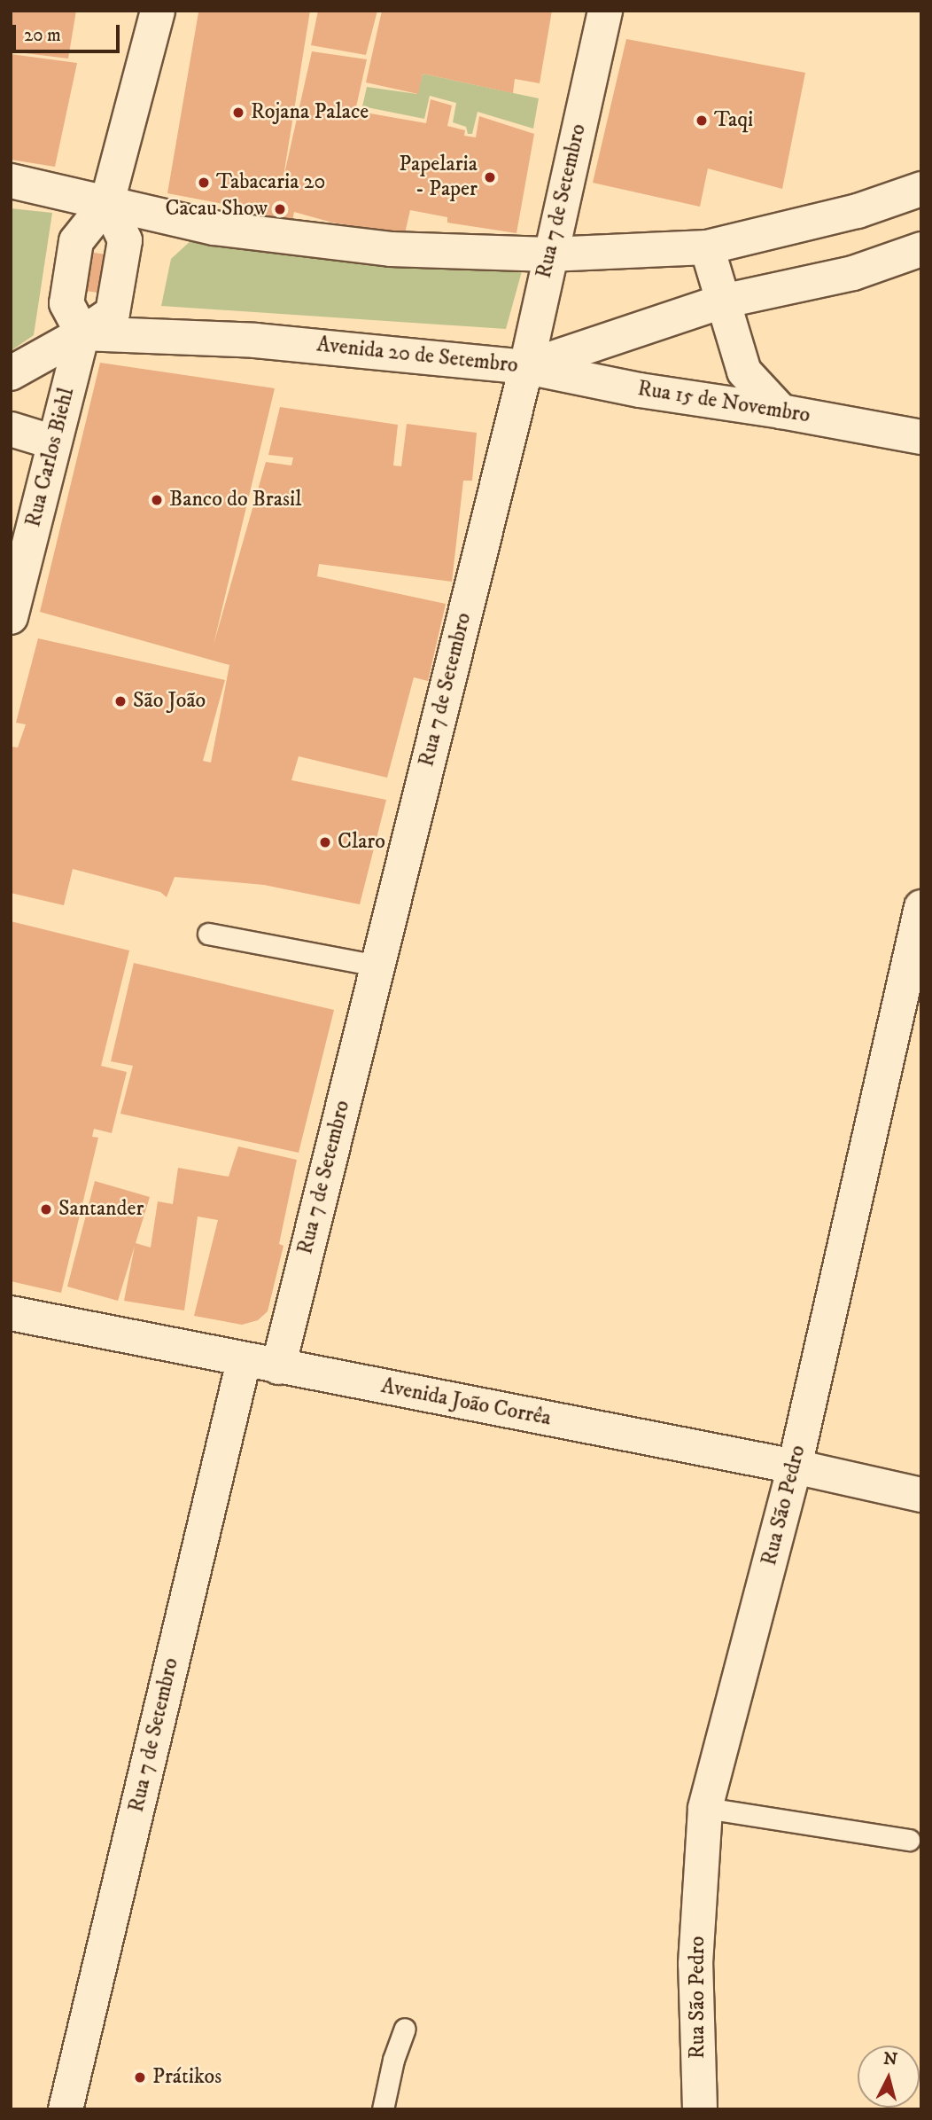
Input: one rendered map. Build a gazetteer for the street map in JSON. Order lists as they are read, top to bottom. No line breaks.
{"streets":{"street":["Rua 7 de Setembro","Avenida 20 de Setembro","Rua 15 de Novembro","Rua Carlos Biehl","Avenida João Corrêa","Rua São Pedro"]},"crossings":[["Rua 7 de Setembro","Avenida 20 de Setembro"],["Rua 7 de Setembro","Rua 15 de Novembro"],["Rua 7 de Setembro","Avenida João Corrêa"],["Avenida 20 de Setembro","Rua 15 de Novembro"],["Avenida 20 de Setembro","Rua Carlos Biehl"],["Avenida João Corrêa","Rua São Pedro"]],"places":["Rojana Palace","Taqi","Papelaria - Paper","Tabacaria 20","Cacau Show","Banco do Brasil","São João","Claro","Santander","Prátikos"],"scale_bar":"20 m","north":"top"}
